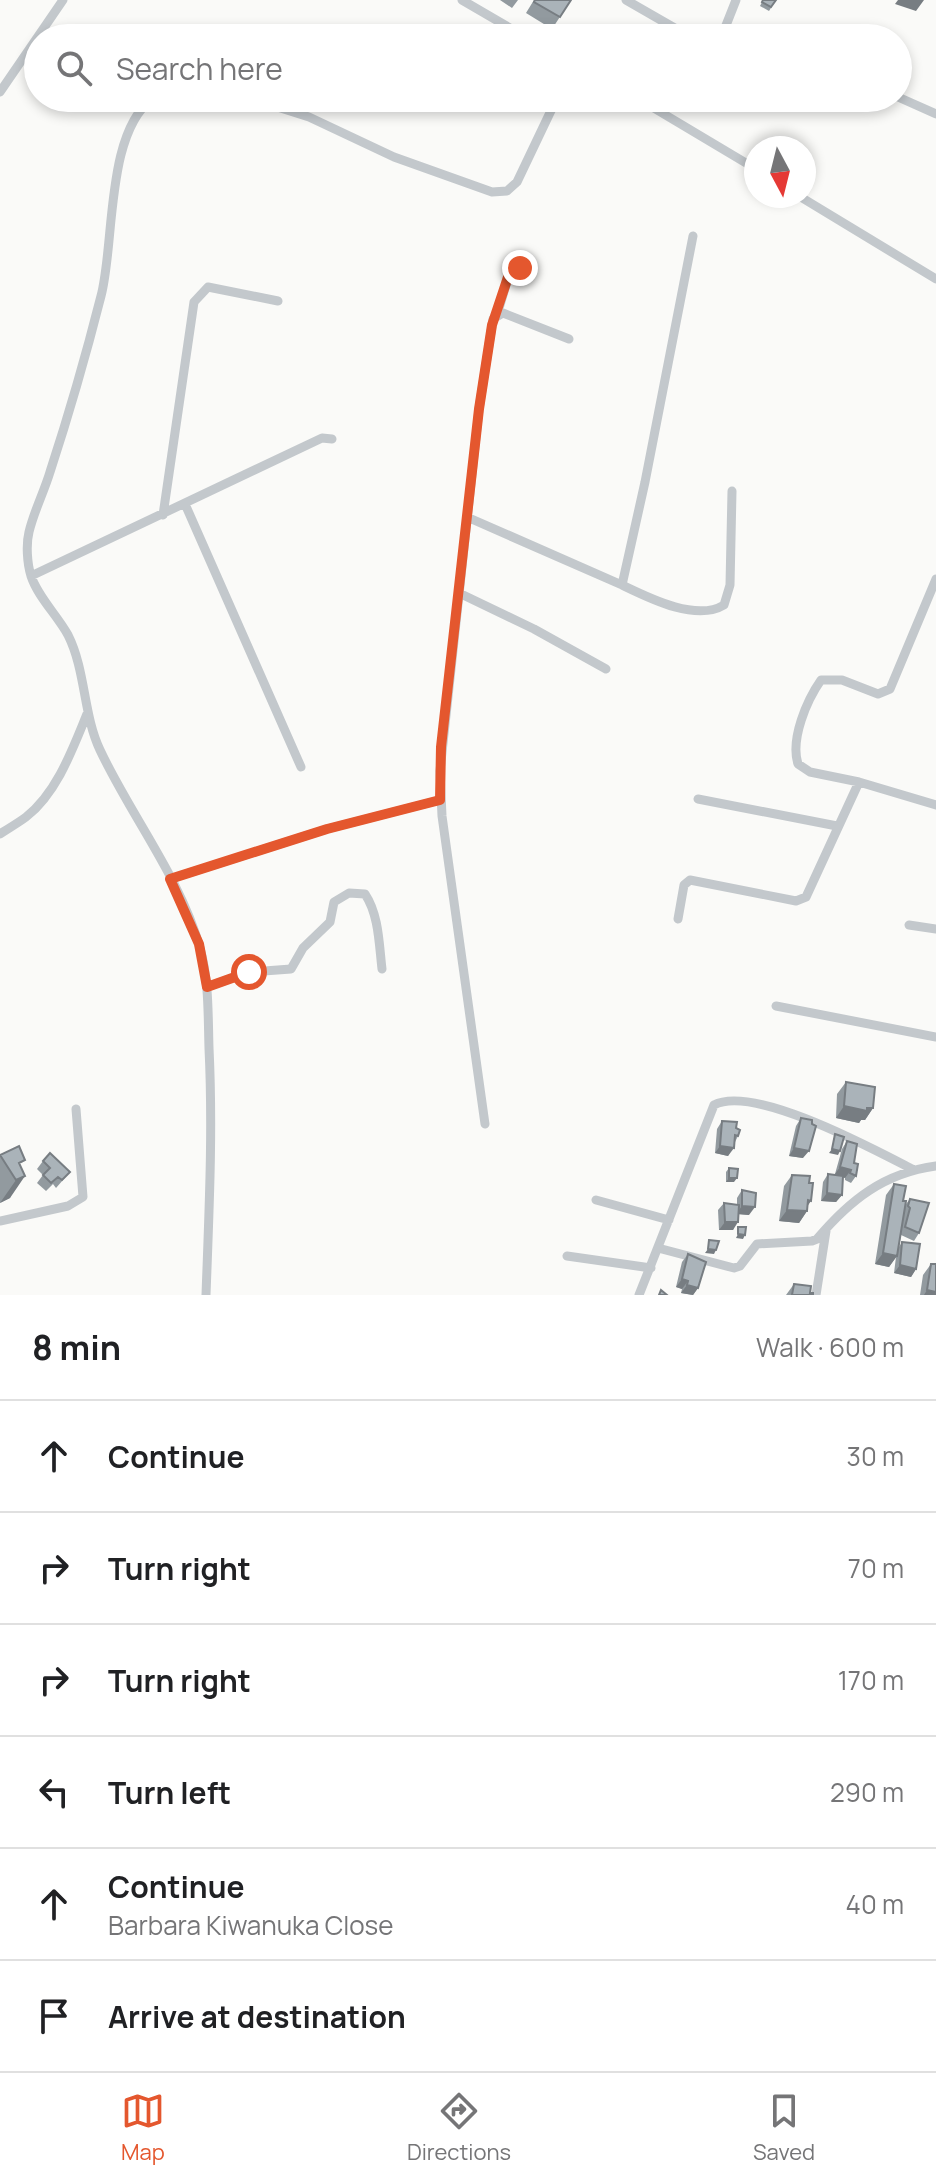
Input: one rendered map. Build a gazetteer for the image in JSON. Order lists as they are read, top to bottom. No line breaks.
{"north":"bottom","page":{"search":"Search here","heading":["8 min","Walk · 600 m"],"list":[["Continue","30 m"],["Turn right","70 m"],["Turn right","170 m"],["Turn left","290 m"],["Continue","Barbara Kiwanuka Close","40 m"],"Arrive at destination"],"nav":["Map","Directions","Saved"]}}
